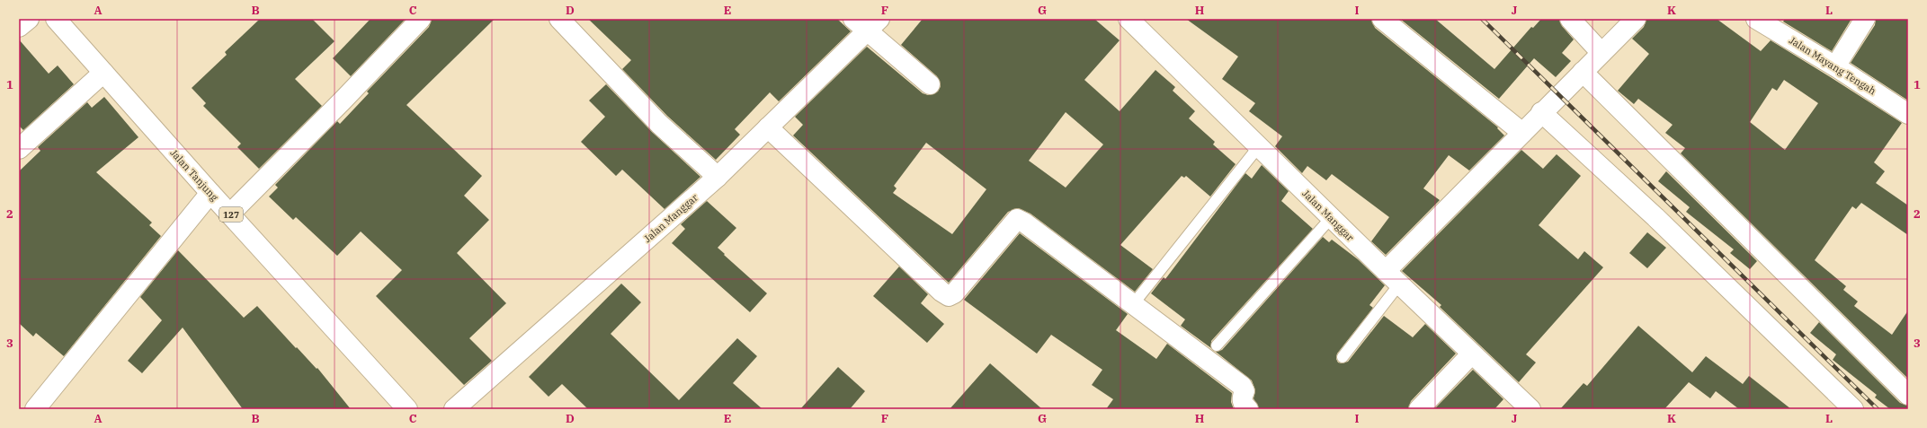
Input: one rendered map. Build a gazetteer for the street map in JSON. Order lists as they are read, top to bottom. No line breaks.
{"streets":{"street":["Jalan Mayang Tengah","Jalan Tanjung","127","Jalan Manggar"]},"grid":{"columns":["A","B","C","D","E","F","G","H","I","J","K","L"],"rows":["1","2","3"]}}
